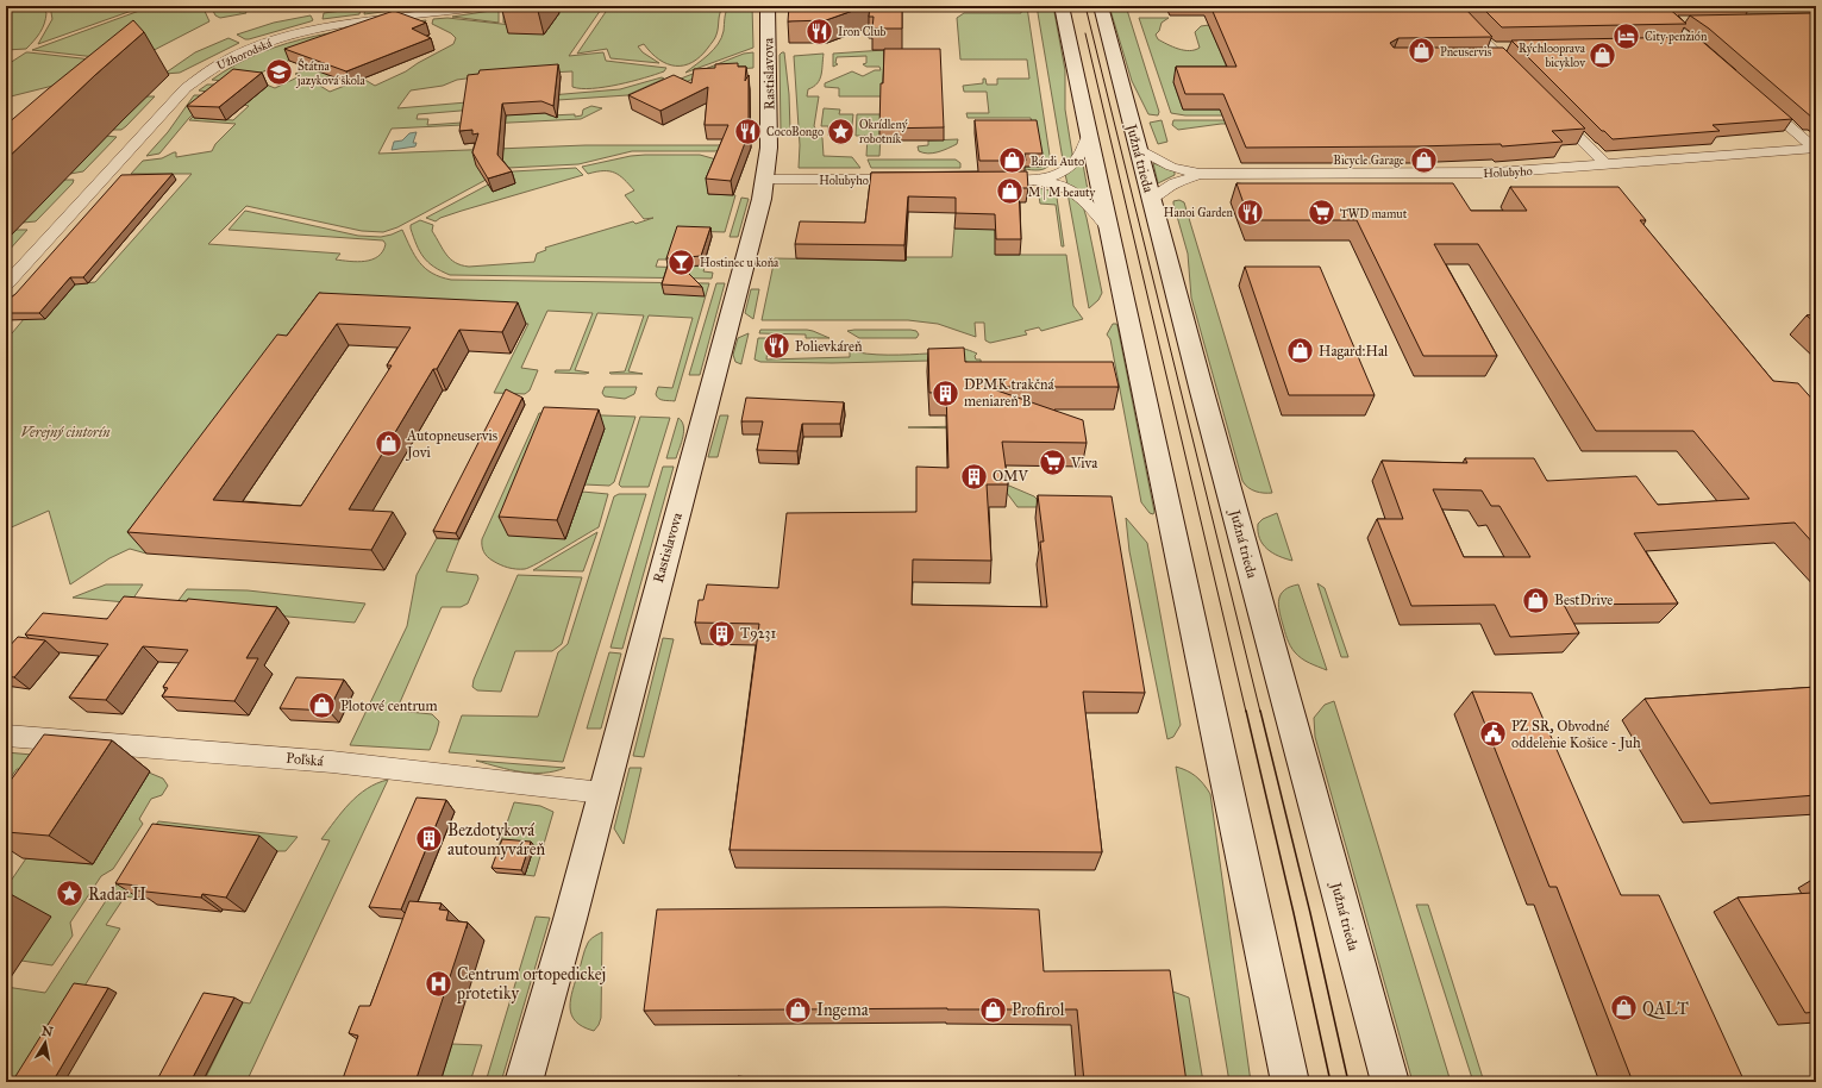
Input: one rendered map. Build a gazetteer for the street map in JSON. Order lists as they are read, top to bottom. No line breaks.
{"streets":{"street":["Užhorodská","Rastislavova","Južná trieda","Holubyho","Poľská"]},"crossings":[["Rastislavova","Holubyho"],["Rastislavova","Poľská"]],"parks":["Verejný cintorín"],"places":{"restaurant":["Iron Club","CocoBongo","Hanoi Garden","Polievkáreň"],"hotel":["City penzión"],"shop":["Pneuservis","Rýchlooprava bicyklov","Bicycle Garage","Bárdi Auto","M | M beauty","Hagard:Hal","Autopneuservis Jovi","BestDrive","Plotové centrum","QALT","Ingema","Profirol"],"school or university":["Štátna jazyková škola"],"place":["Okrídlený robotník","Radar II"],"supermarket":["TWD mamut","Viva"],"bar":["Hostinec u koňa"],"building":["DPMK trakčná meniareň B","OMV","T9231","Bezdotyková autoumyváreň"],"public building":["PZ SR, Obvodné oddelenie Košice - Juh"],"hospital":["Centrum ortopedickej protetiky"]},"north":"top"}
